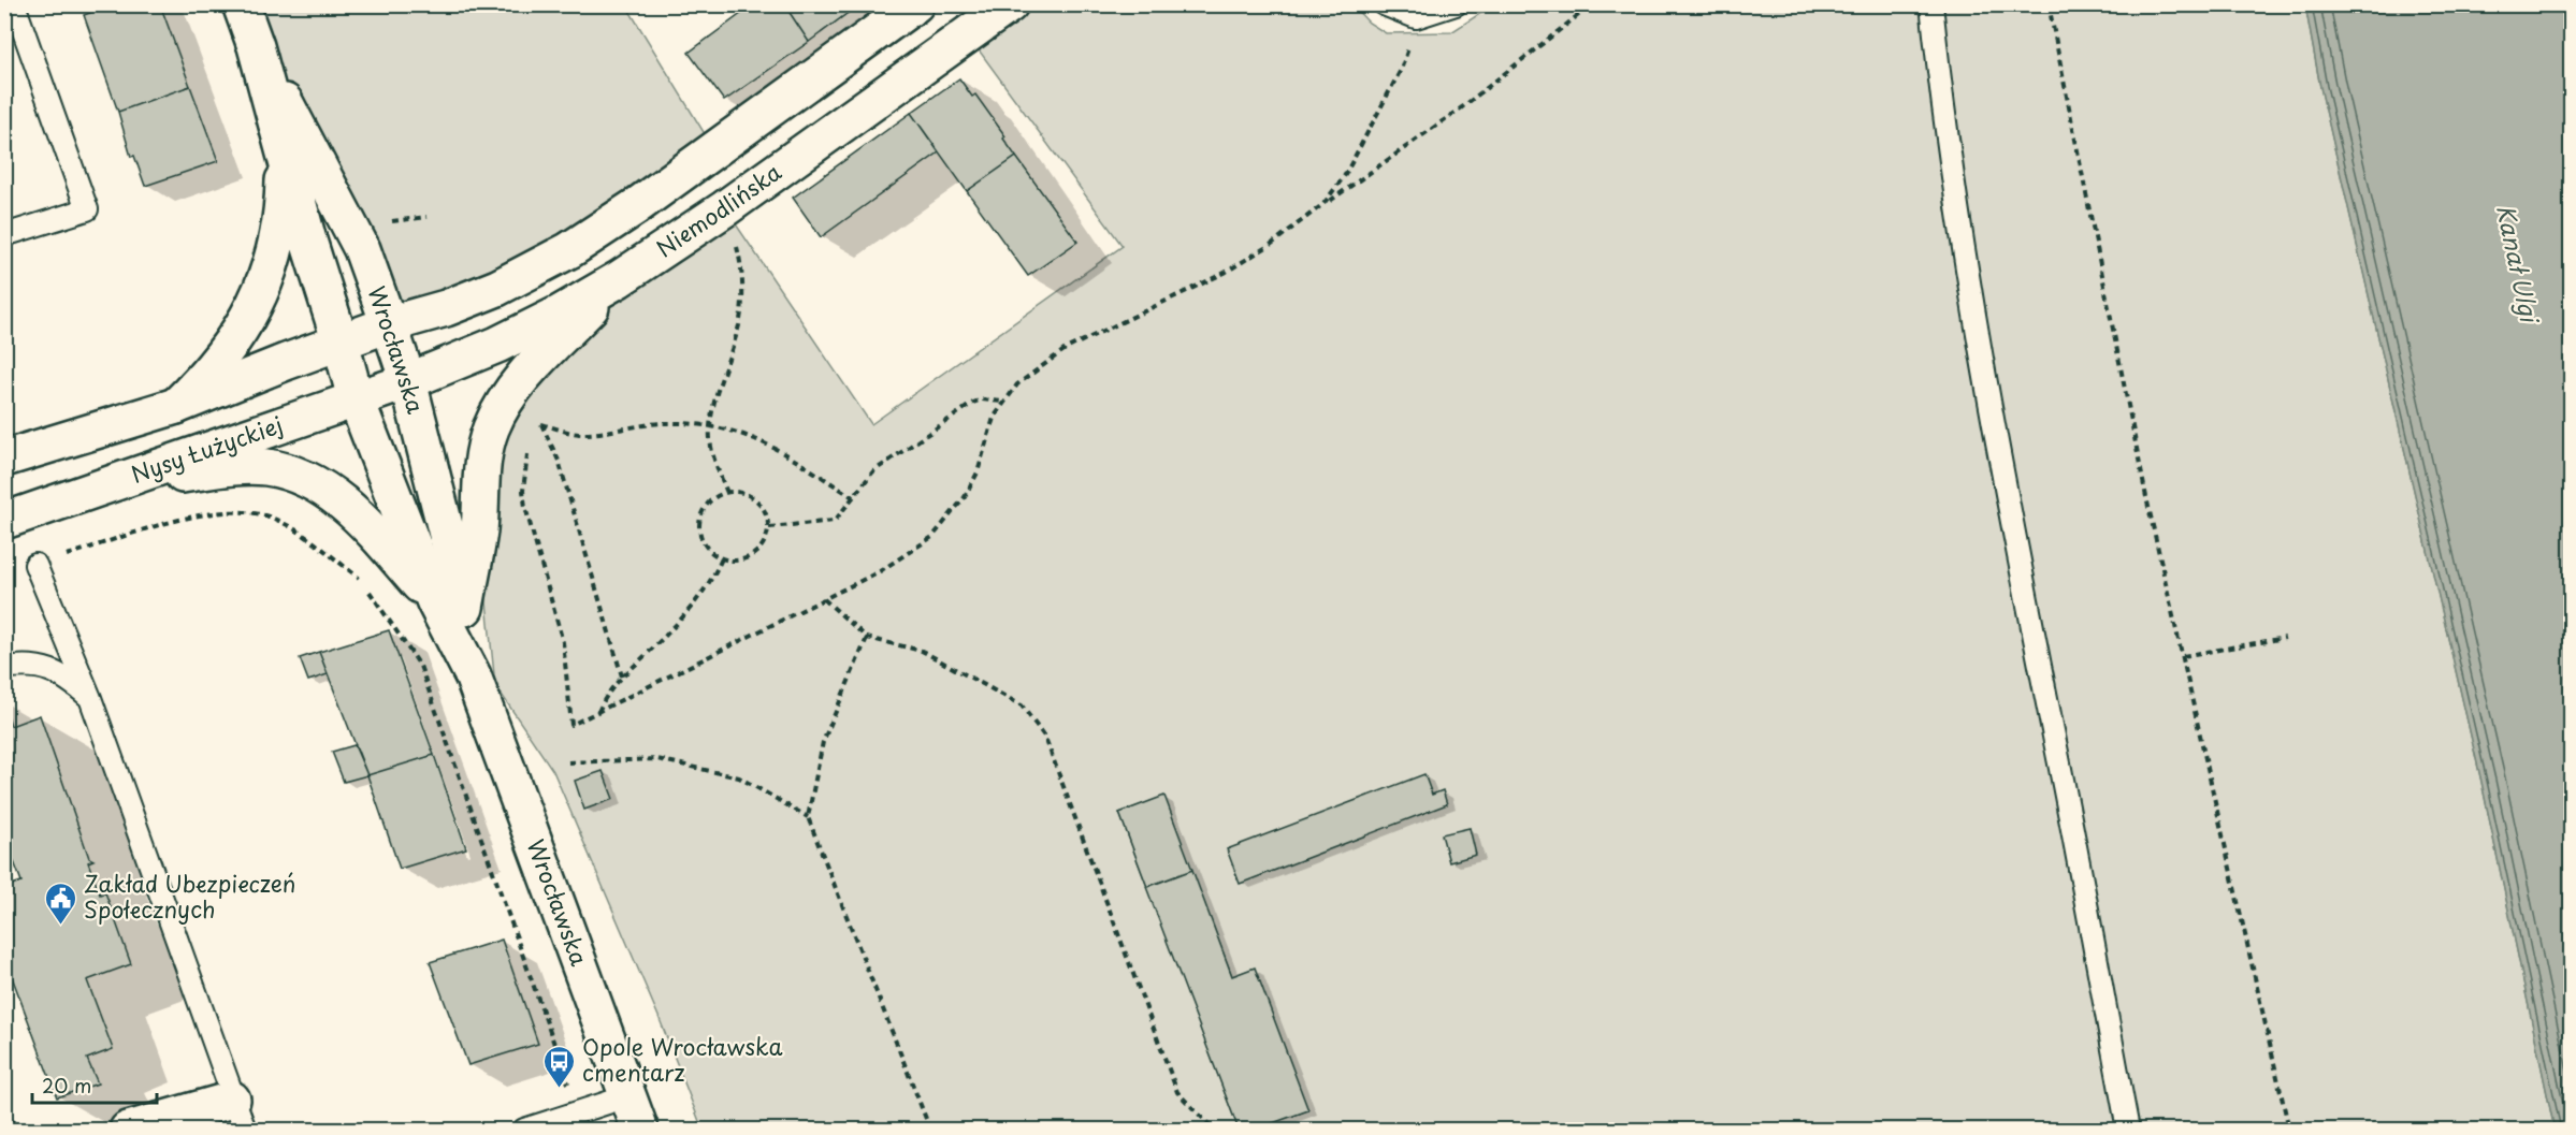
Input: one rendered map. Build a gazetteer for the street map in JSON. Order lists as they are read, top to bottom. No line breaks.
{"streets":{"main road":["Niemodlińska","Wrocławska","Nysy Łużyckiej"]},"crossings":[["Niemodlińska","Wrocławska"],["Niemodlińska","Nysy Łużyckiej"],["Wrocławska","Nysy Łużyckiej"]],"water":["Kanał Ulgi"],"places":{"public building":["Zakład Ubezpieczeń Społecznych"],"bus stop":["Opole Wrocławska cmentarz"]},"scale_bar":"20 m"}
